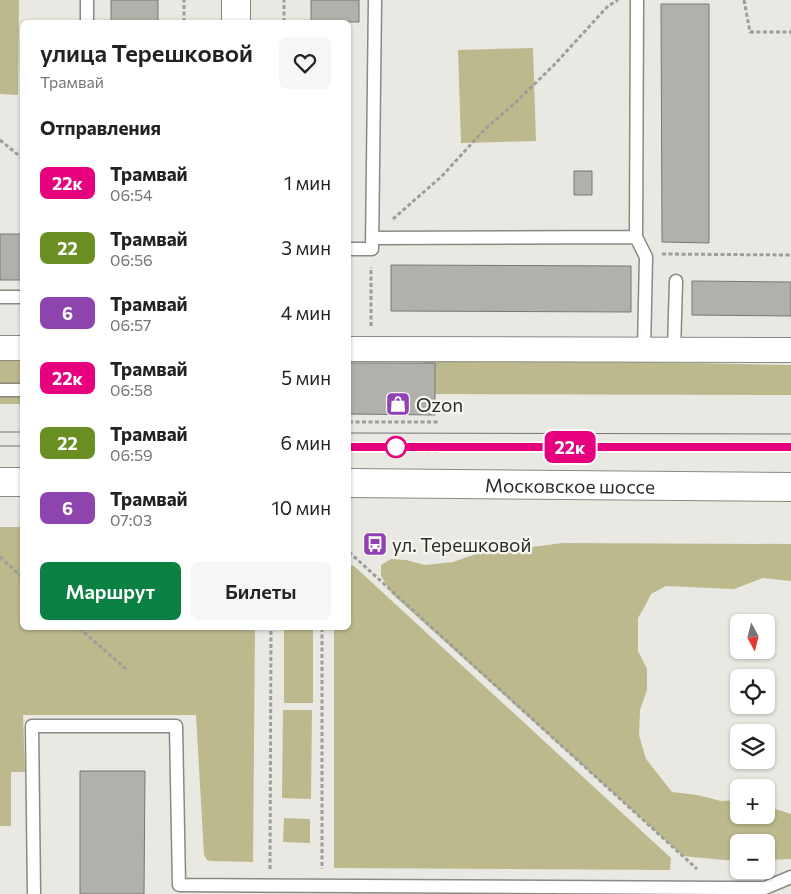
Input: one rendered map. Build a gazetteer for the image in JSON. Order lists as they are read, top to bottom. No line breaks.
{"streets":{"main road":["Московское шоссе"]},"places":{"shop":["Ozon"],"bus stop":["ул. Терешковой"]},"lines":["tram line 22к"],"north":"bottom","page":{"on_map":"22к","heading":[["улица Терешковой","Трамвай"],"Отправления"],"list":[{"mark":"22к","name":"Трамвай","note":"06:54","value":"1 мин"},{"mark":"22","name":"Трамвай","note":"06:56","value":"3 мин"},{"mark":"6","name":"Трамвай","note":"06:57","value":"4 мин"},{"mark":"22к","name":"Трамвай","note":"06:58","value":"5 мин"},{"mark":"22","name":"Трамвай","note":"06:59","value":"6 мин"},{"mark":"6","name":"Трамвай","note":"07:03","value":"10 мин"}],"buttons":["Маршрут","Билеты"],"map_buttons":["+","−"]}}
